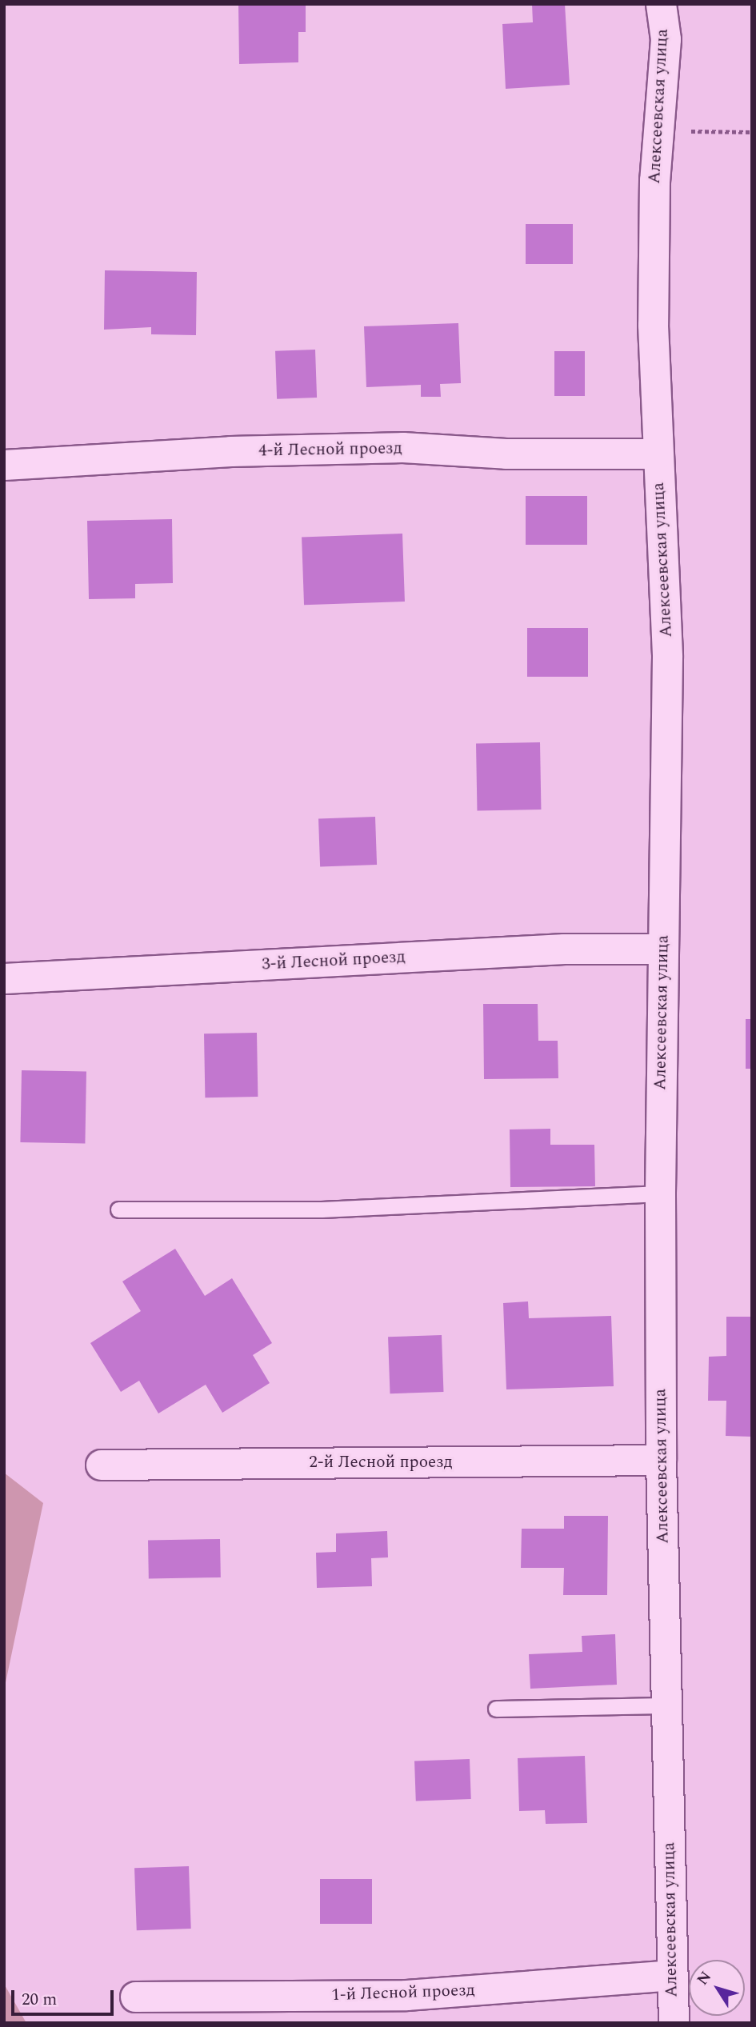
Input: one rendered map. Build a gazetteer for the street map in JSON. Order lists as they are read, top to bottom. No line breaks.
{"streets":{"street":["Алексеевская улица","4-й Лесной проезд","3-й Лесной проезд","2-й Лесной проезд","1-й Лесной проезд"]},"crossings":[["Алексеевская улица","4-й Лесной проезд"],["Алексеевская улица","3-й Лесной проезд"],["Алексеевская улица","2-й Лесной проезд"],["Алексеевская улица","1-й Лесной проезд"]],"scale_bar":"20 m","north":"top left"}
